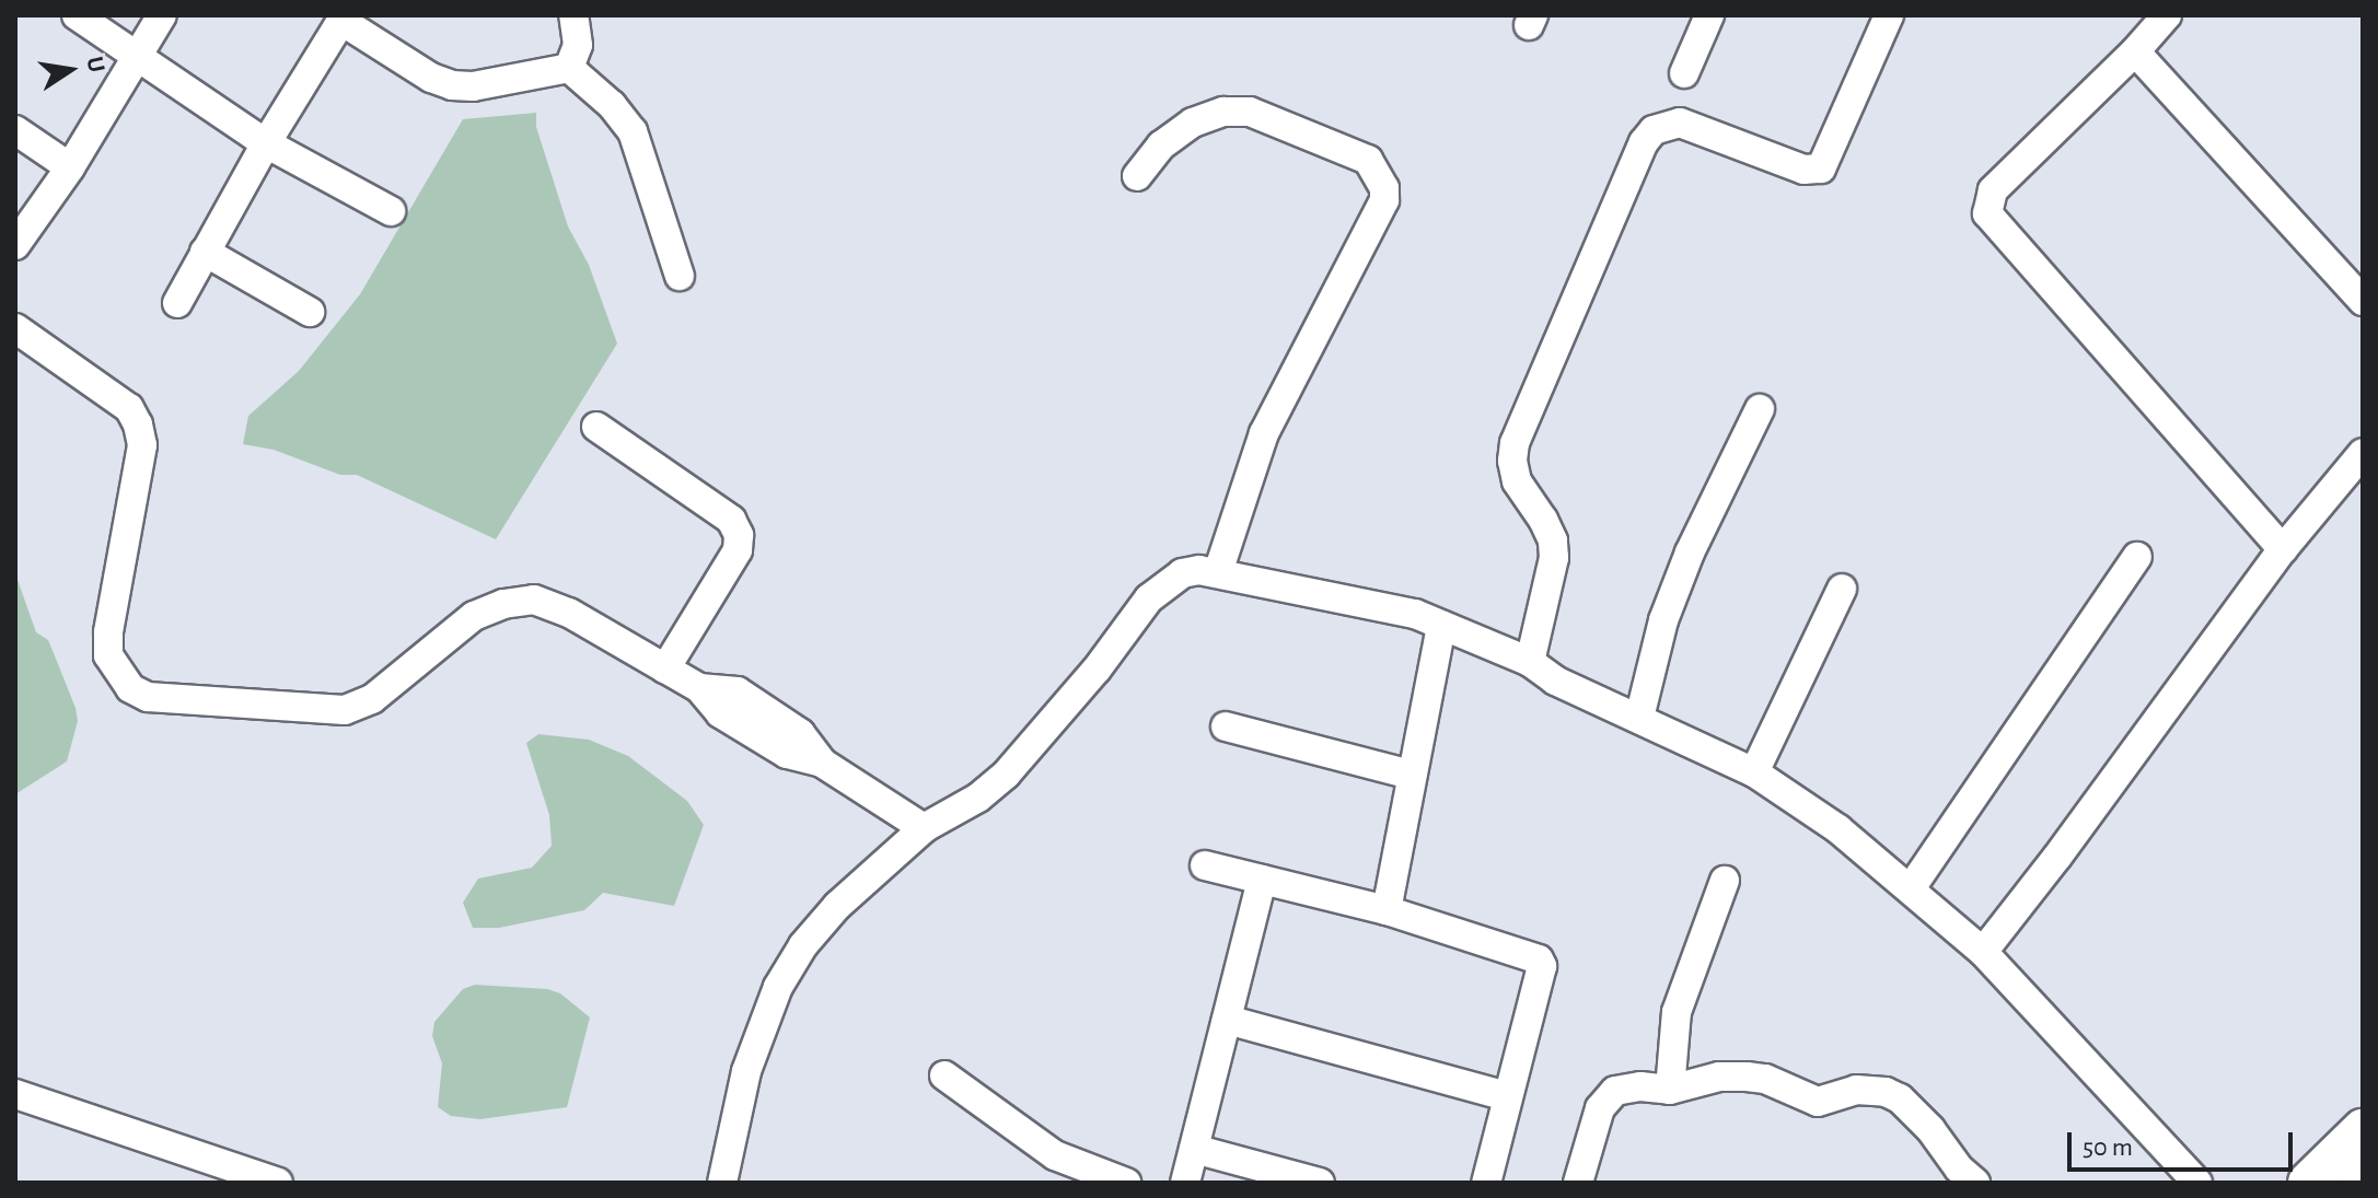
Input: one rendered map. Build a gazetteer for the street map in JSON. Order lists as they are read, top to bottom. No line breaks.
{"scale_bar":"50 m","north":"right"}
